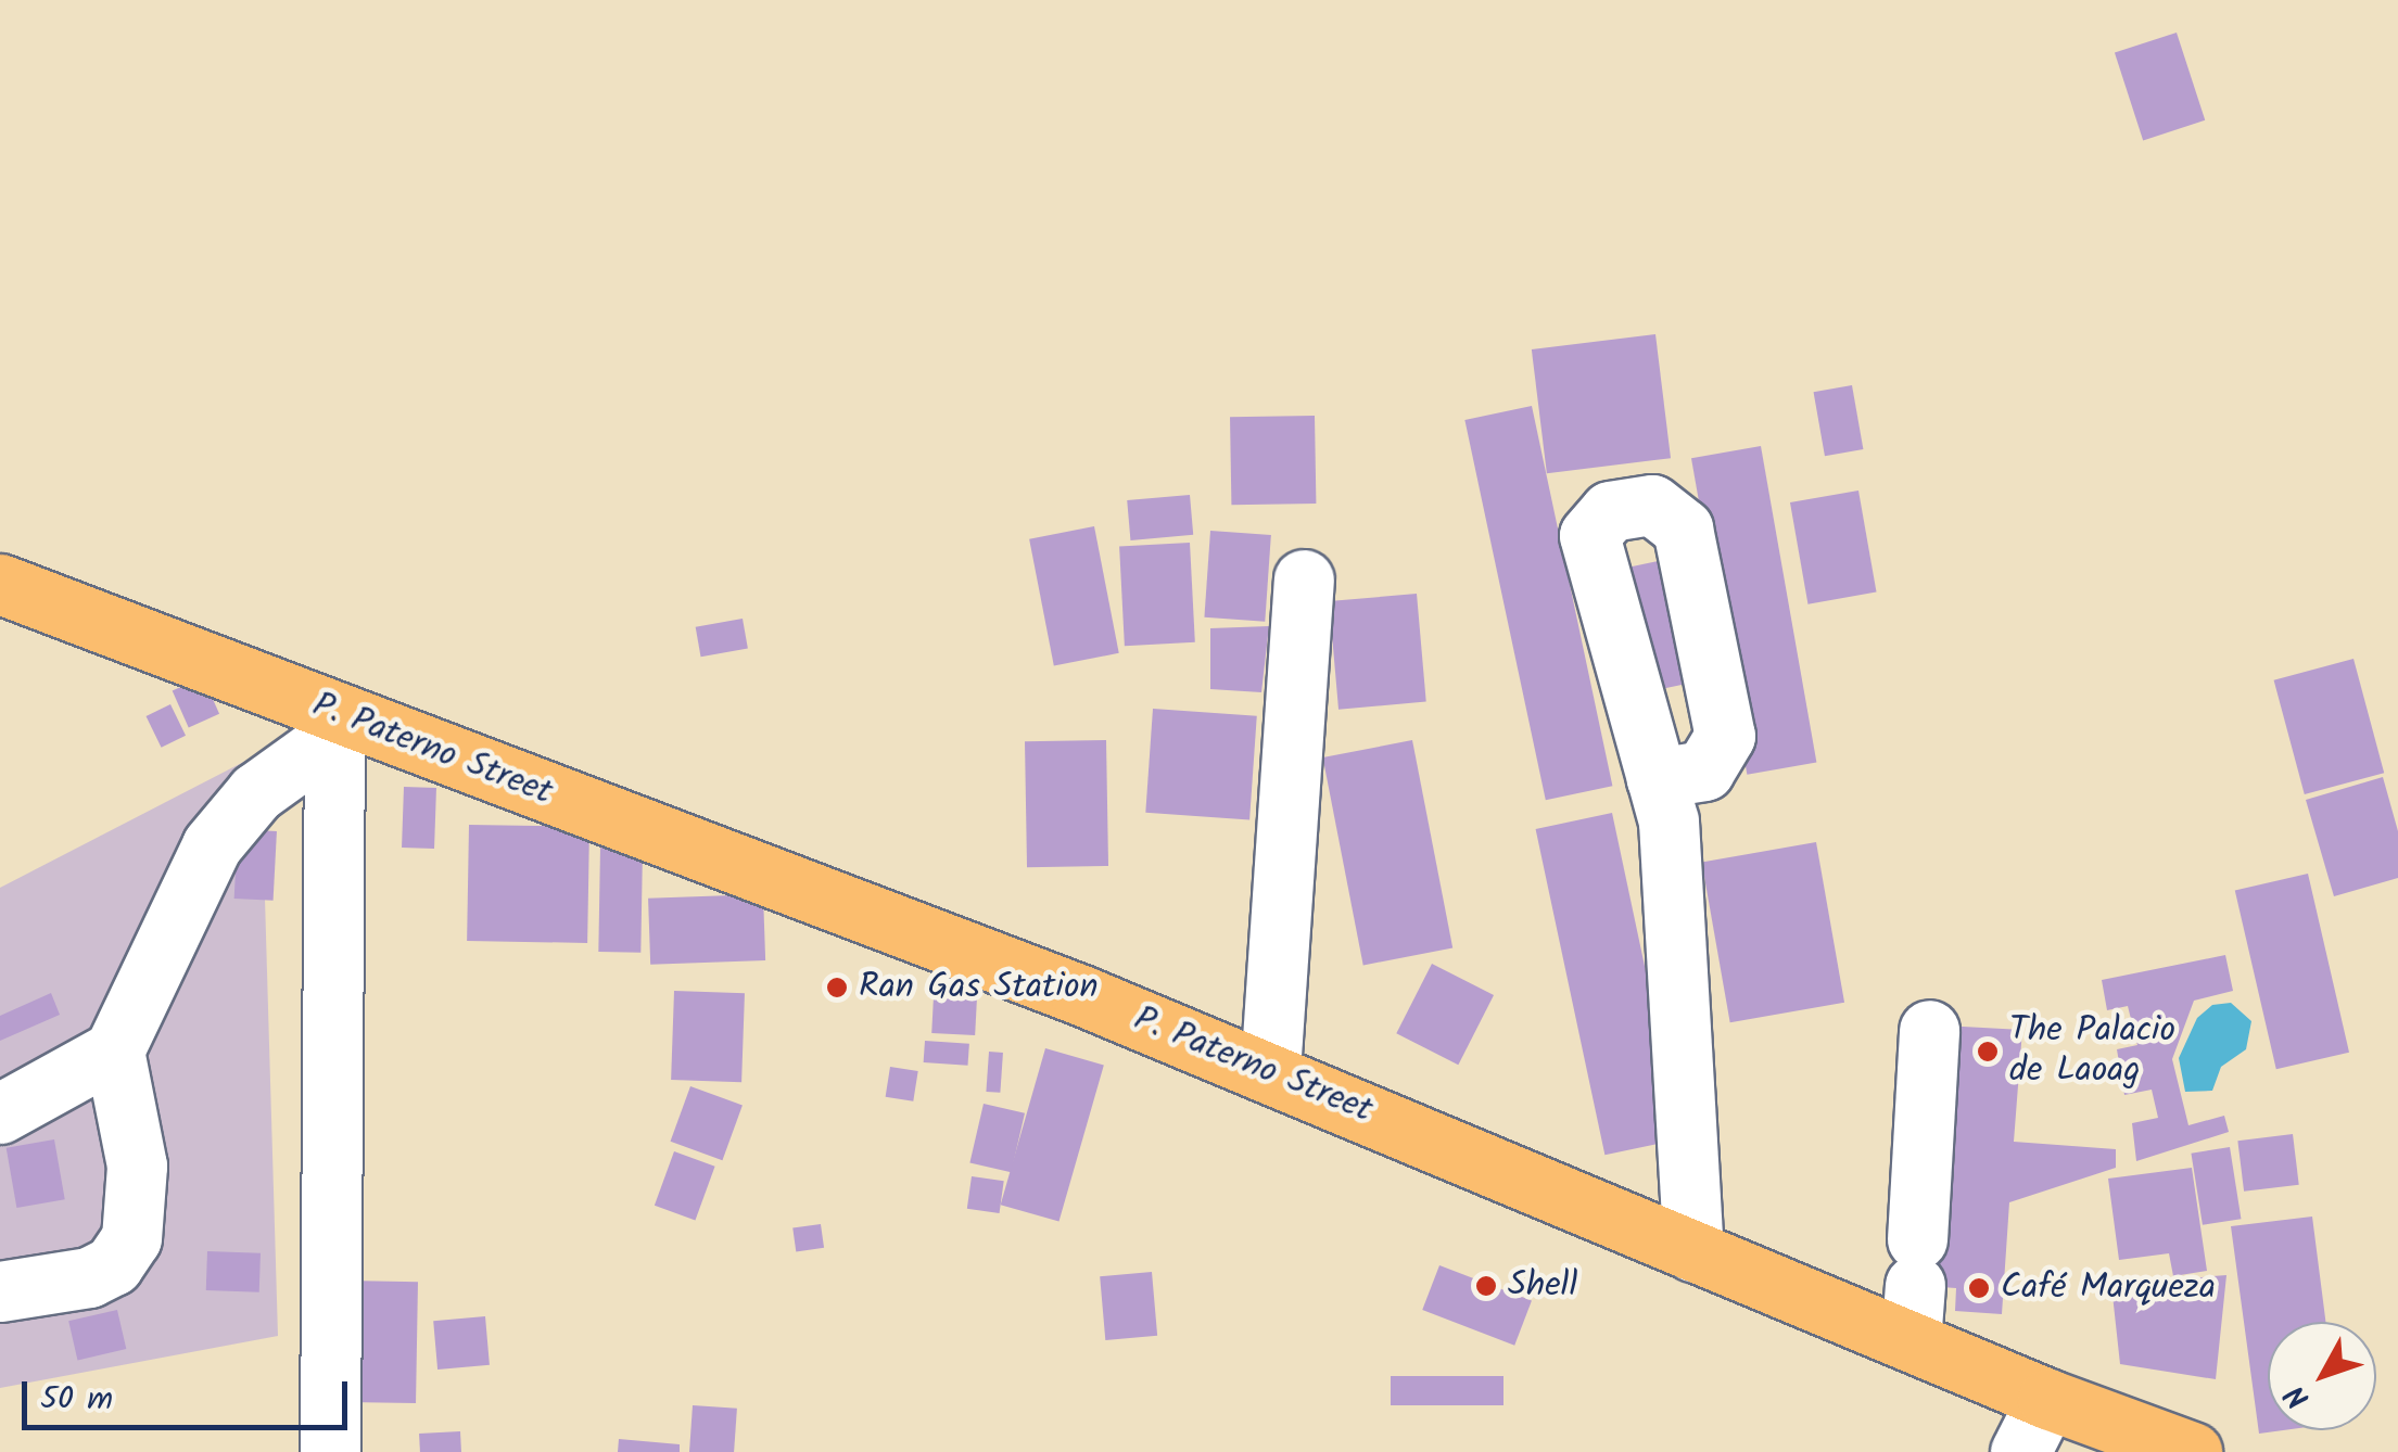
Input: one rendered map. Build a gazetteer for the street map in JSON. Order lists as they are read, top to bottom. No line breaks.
{"streets":{"main road":["P. Paterno Street"]},"places":["Ran Gas Station","The Palacio de Laoag","Shell","Café Marqueza"],"scale_bar":"50 m","north":"bottom left"}
